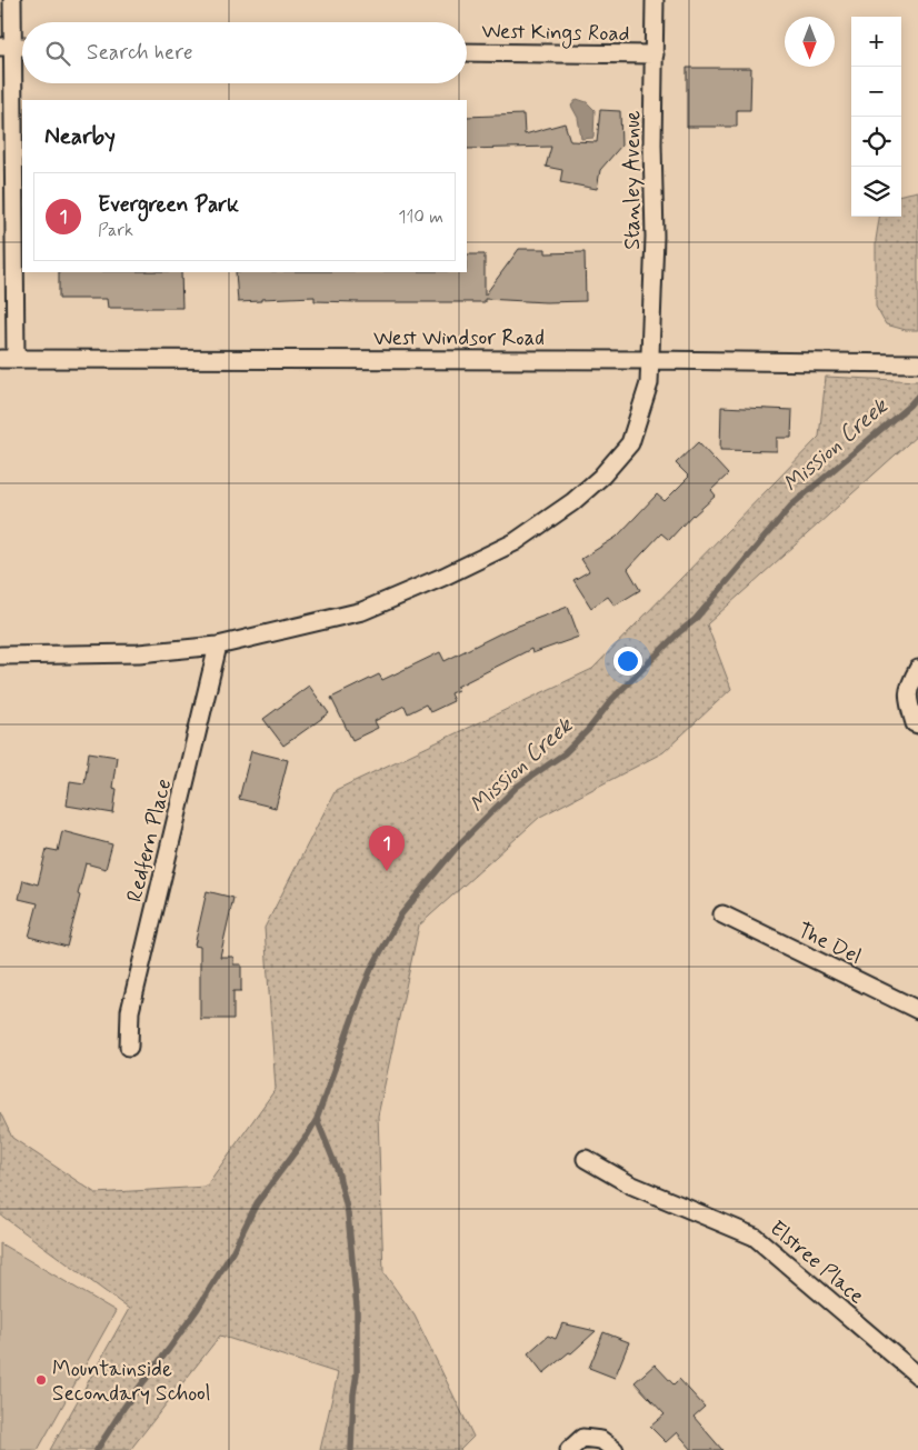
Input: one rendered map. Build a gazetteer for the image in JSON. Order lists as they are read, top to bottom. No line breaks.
{"streets":{"street":["West Kings Road","Stanley Avenue","West Windsor Road","Redfern Place","The Del","Elstree Place"]},"crossings":[["West Kings Road","Stanley Avenue"],["Stanley Avenue","West Windsor Road"],["Stanley Avenue","Redfern Place"]],"water":["Mission Creek"],"places":["Mountainside Secondary School"],"north":"bottom","page":{"map_buttons":["+","−"],"search":"Search here","heading":"Nearby","list":[{"mark":"1","name":"Evergreen Park","note":"Park","value":"110 m"}],"pins":"1"}}
